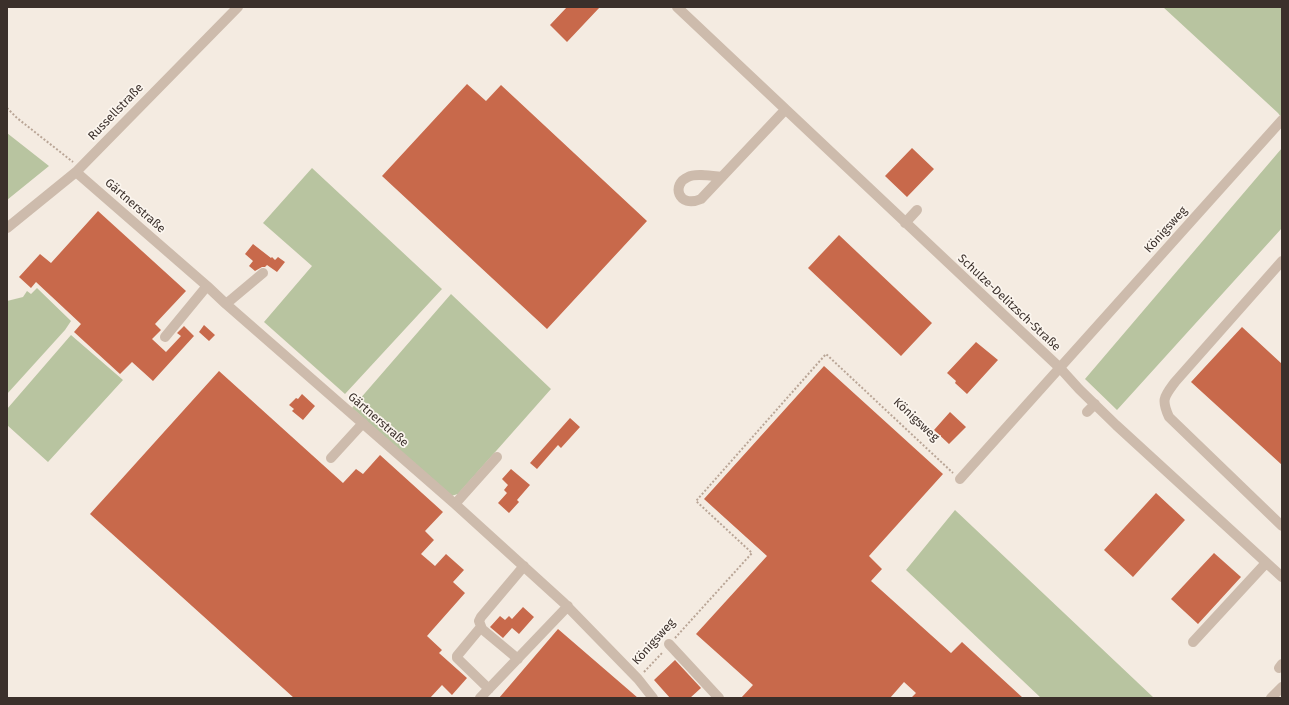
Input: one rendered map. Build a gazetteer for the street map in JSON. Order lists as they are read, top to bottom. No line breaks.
{"streets":{"street":["Russellstraße","Gärtnerstraße","Königsweg","Schulze-Delitzsch-Straße"]},"crossings":[["Russellstraße","Gärtnerstraße"],["Gärtnerstraße","Königsweg"],["Königsweg","Schulze-Delitzsch-Straße"]]}
